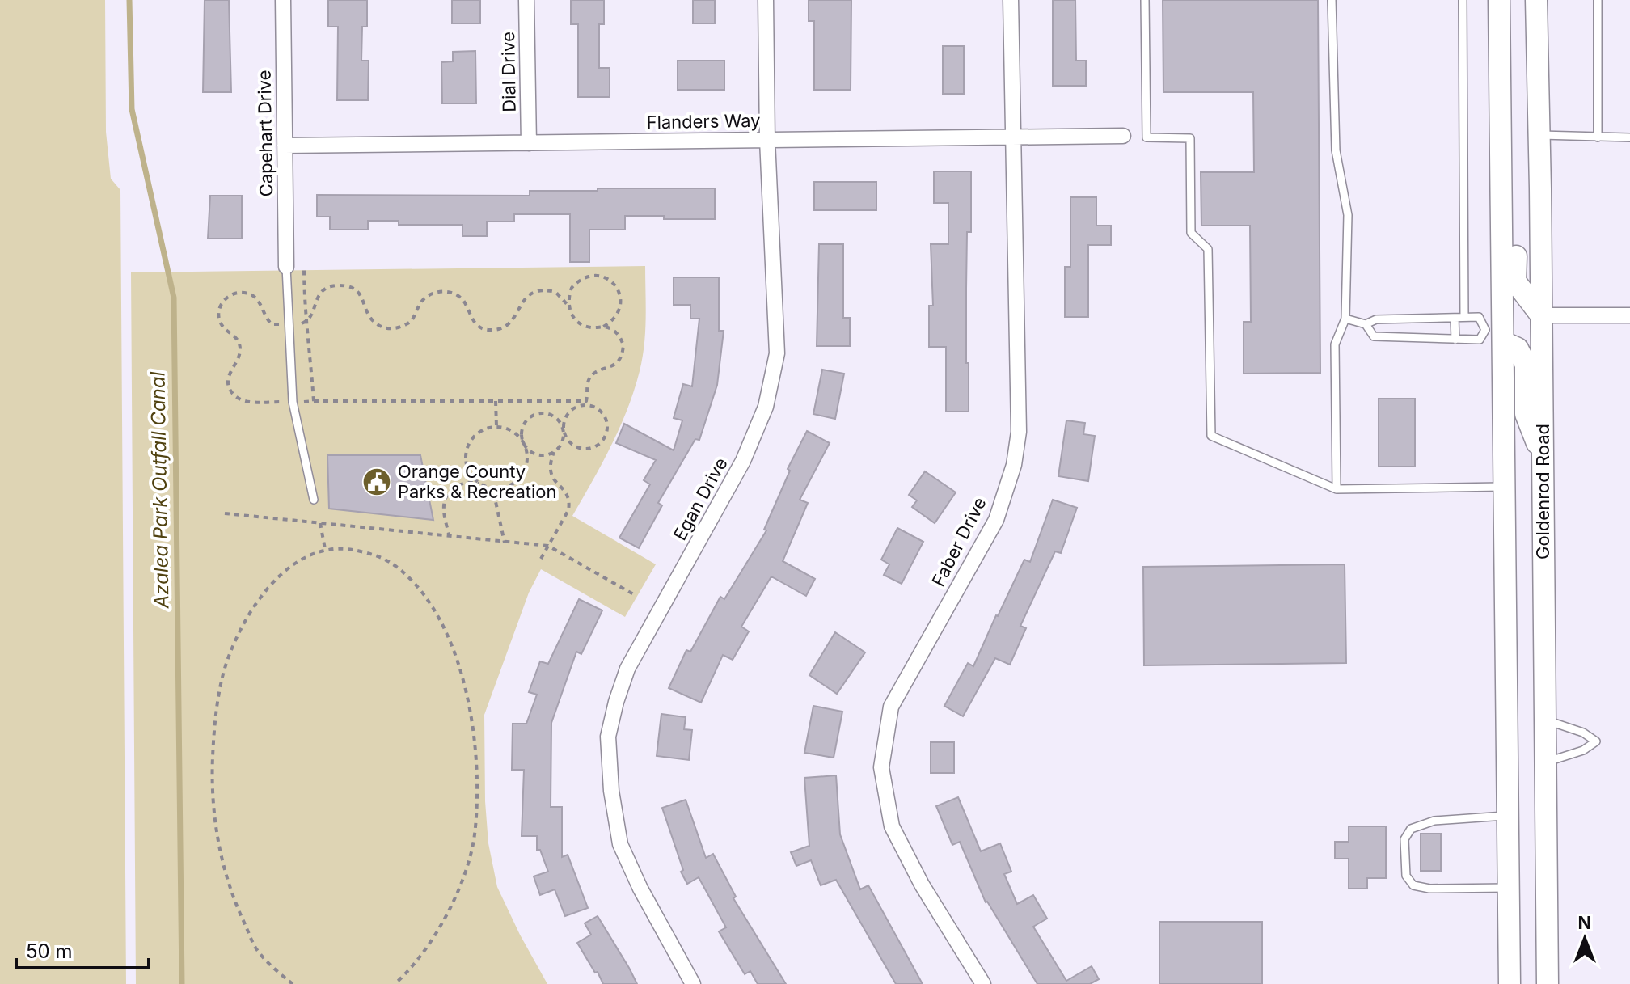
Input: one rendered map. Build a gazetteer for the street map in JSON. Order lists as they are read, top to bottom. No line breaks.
{"streets":{"main road":["Goldenrod Road"],"street":["Dial Drive","Flanders Way","Capehart Drive","Egan Drive","Faber Drive"]},"crossings":[["Dial Drive","Flanders Way"],["Flanders Way","Capehart Drive"],["Flanders Way","Egan Drive"],["Flanders Way","Faber Drive"]],"water":["Azalea Park Outfall Canal"],"places":{"public building":["Orange County Parks & Recreation"]},"scale_bar":"50 m","north":"top"}
